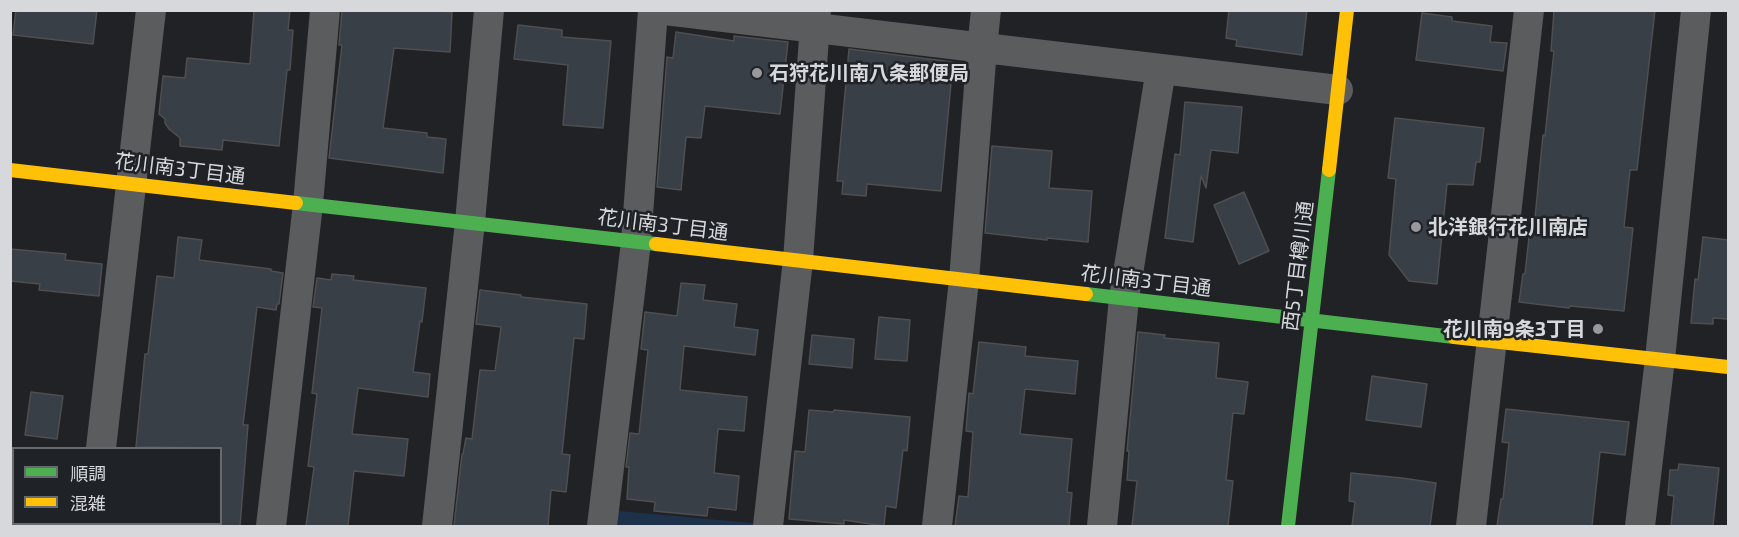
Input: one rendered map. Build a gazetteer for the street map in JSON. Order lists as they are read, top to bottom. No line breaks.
{"streets":{"street":["花川南3丁目通","西5丁目樽川通"]},"crossings":[["花川南3丁目通","西5丁目樽川通"]],"places":["石狩花川南八条郵便局","北洋銀行花川南店","花川南9条3丁目"],"legend":["順調","混雑"]}
